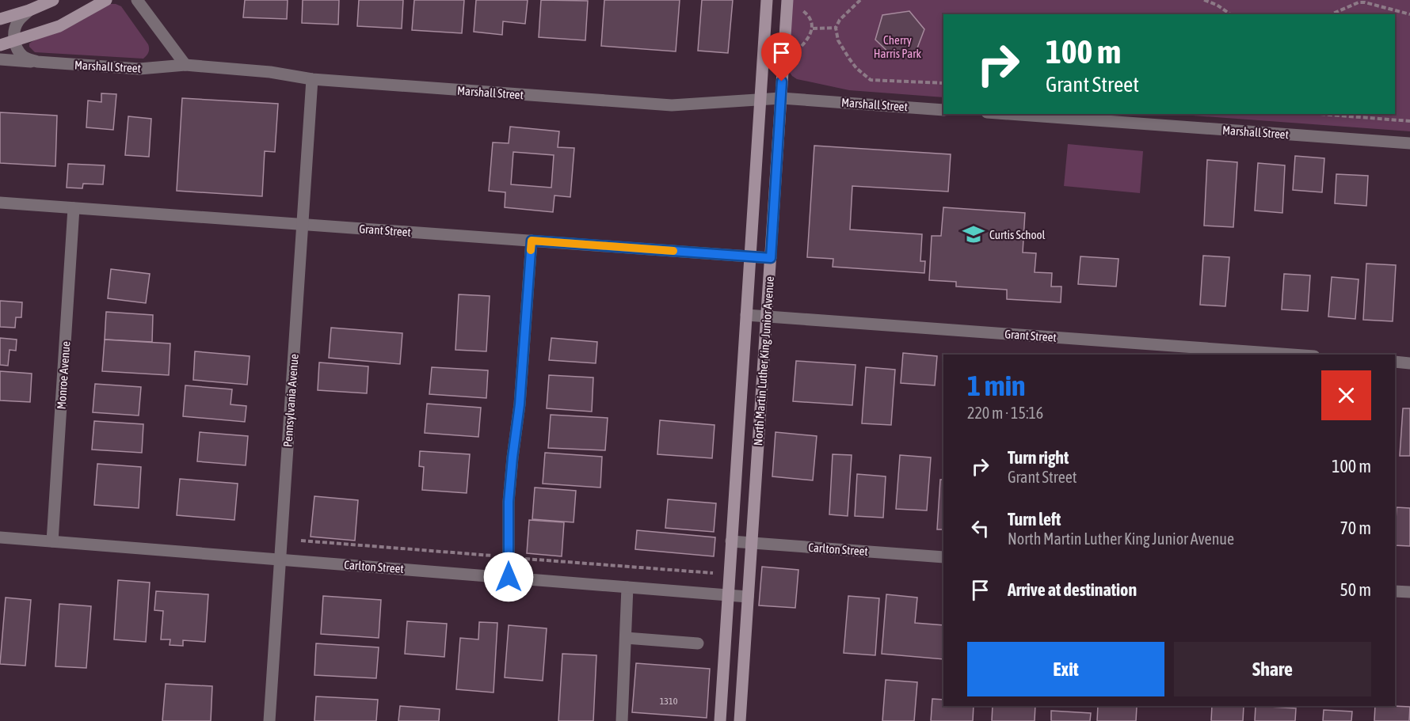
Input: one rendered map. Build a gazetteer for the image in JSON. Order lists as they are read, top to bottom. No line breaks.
{"streets":{"street":["Marshall Street","Grant Street","North Martin Luther King Junior Avenue","Monroe Avenue","Pennsylvania Avenue","Carlton Street"]},"crossings":[["Marshall Street","North Martin Luther King Junior Avenue"],["Marshall Street","Pennsylvania Avenue"],["Grant Street","North Martin Luther King Junior Avenue"],["Grant Street","Monroe Avenue"],["Grant Street","Pennsylvania Avenue"],["North Martin Luther King Junior Avenue","Carlton Street"],["Monroe Avenue","Carlton Street"],["Pennsylvania Avenue","Carlton Street"]],"parks":["Cherry Harris Park"],"places":{"school or university":["Curtis School"]},"house_numbers":["1310"],"page":{"turn":["100 m","Grant Street"],"heading":["1 min","220 m · 15:16"],"list":[{"name":"Turn right","note":"Grant Street","value":"100 m"},{"name":"Turn left","note":"North Martin Luther King Junior Avenue","value":"70 m"},{"name":"Arrive at destination","value":"50 m"}],"buttons":["Exit","Share"]}}
